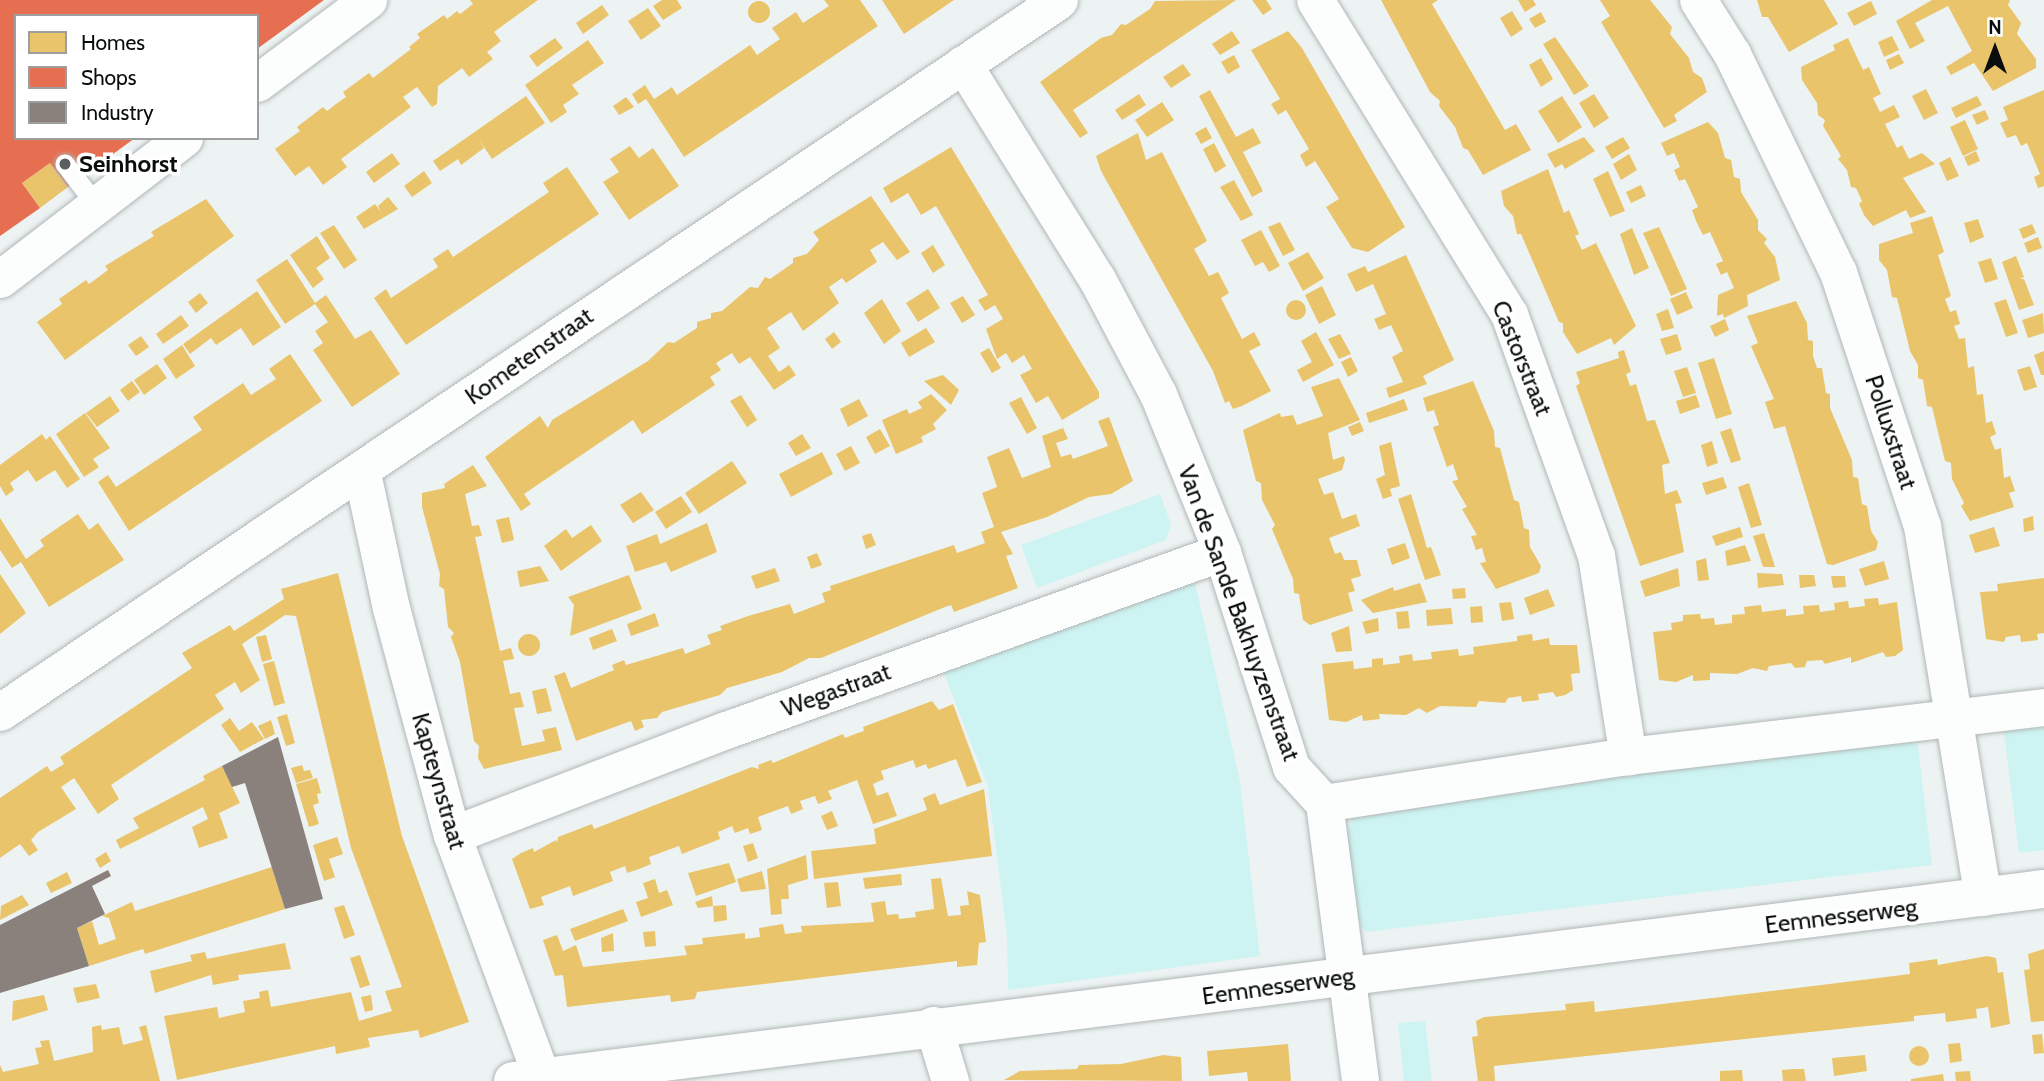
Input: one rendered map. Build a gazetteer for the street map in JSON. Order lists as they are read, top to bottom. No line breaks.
{"streets":{"street":["Kometenstraat","Castorstraat","Polluxstraat","Van de Sande Bakhuyzenstraat","Wegastraat","Kapteynstraat","Eemnesserweg"]},"crossings":[["Kometenstraat","Van de Sande Bakhuyzenstraat"],["Kometenstraat","Kapteynstraat"],["Polluxstraat","Eemnesserweg"],["Van de Sande Bakhuyzenstraat","Wegastraat"],["Wegastraat","Kapteynstraat"],["Kapteynstraat","Eemnesserweg"]],"places":["Seinhorst"],"legend":["Homes","Shops","Industry"],"north":"top"}
